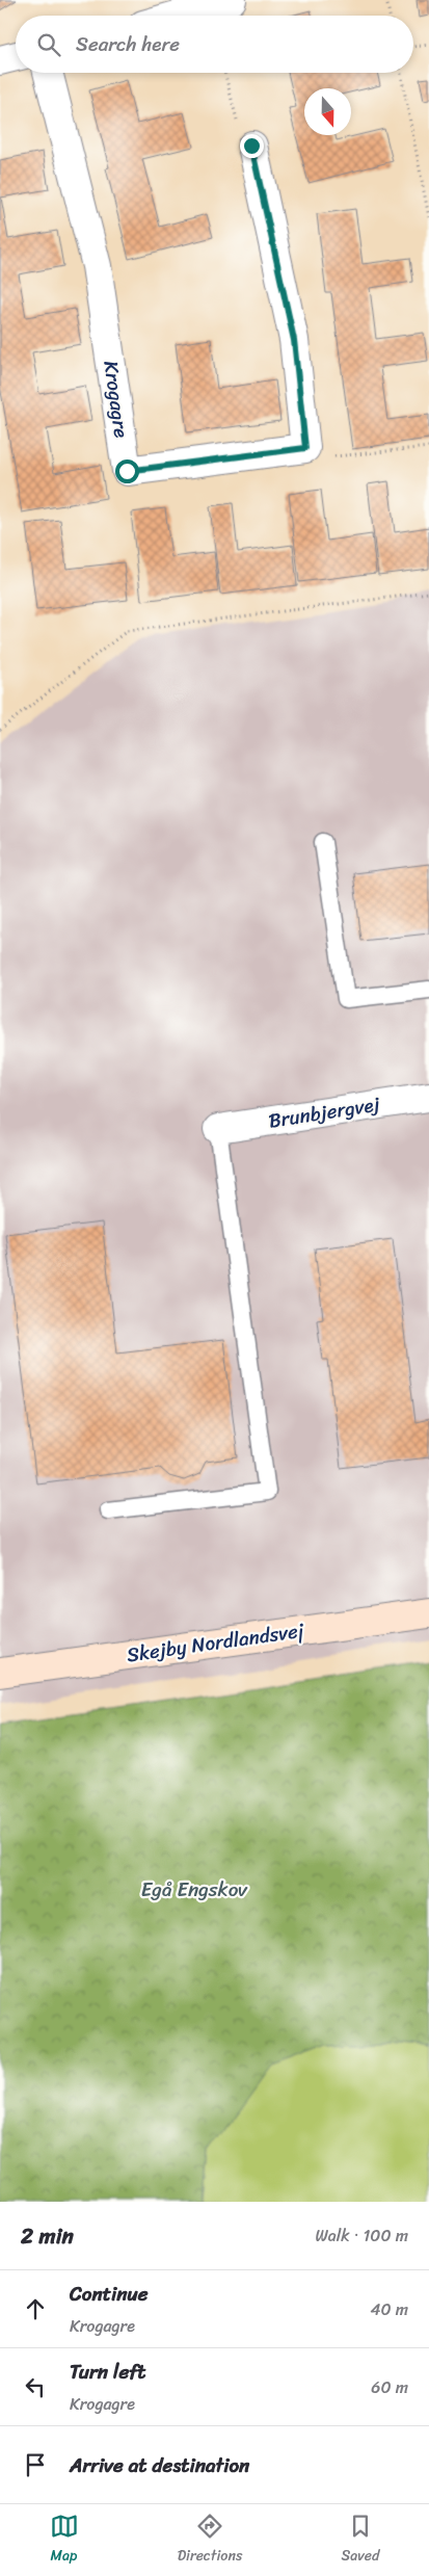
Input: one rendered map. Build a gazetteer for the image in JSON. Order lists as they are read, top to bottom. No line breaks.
{"streets":{"street":["Krogagre","Brunbjergvej","Skejby Nordlandsvej"]},"parks":["Egå Engskov"],"north":"bottom","page":{"search":"Search here","heading":["2 min","Walk · 100 m"],"list":[["Continue","Krogagre","40 m"],["Turn left","Krogagre","60 m"],"Arrive at destination"],"nav":["Map","Directions","Saved"]}}
